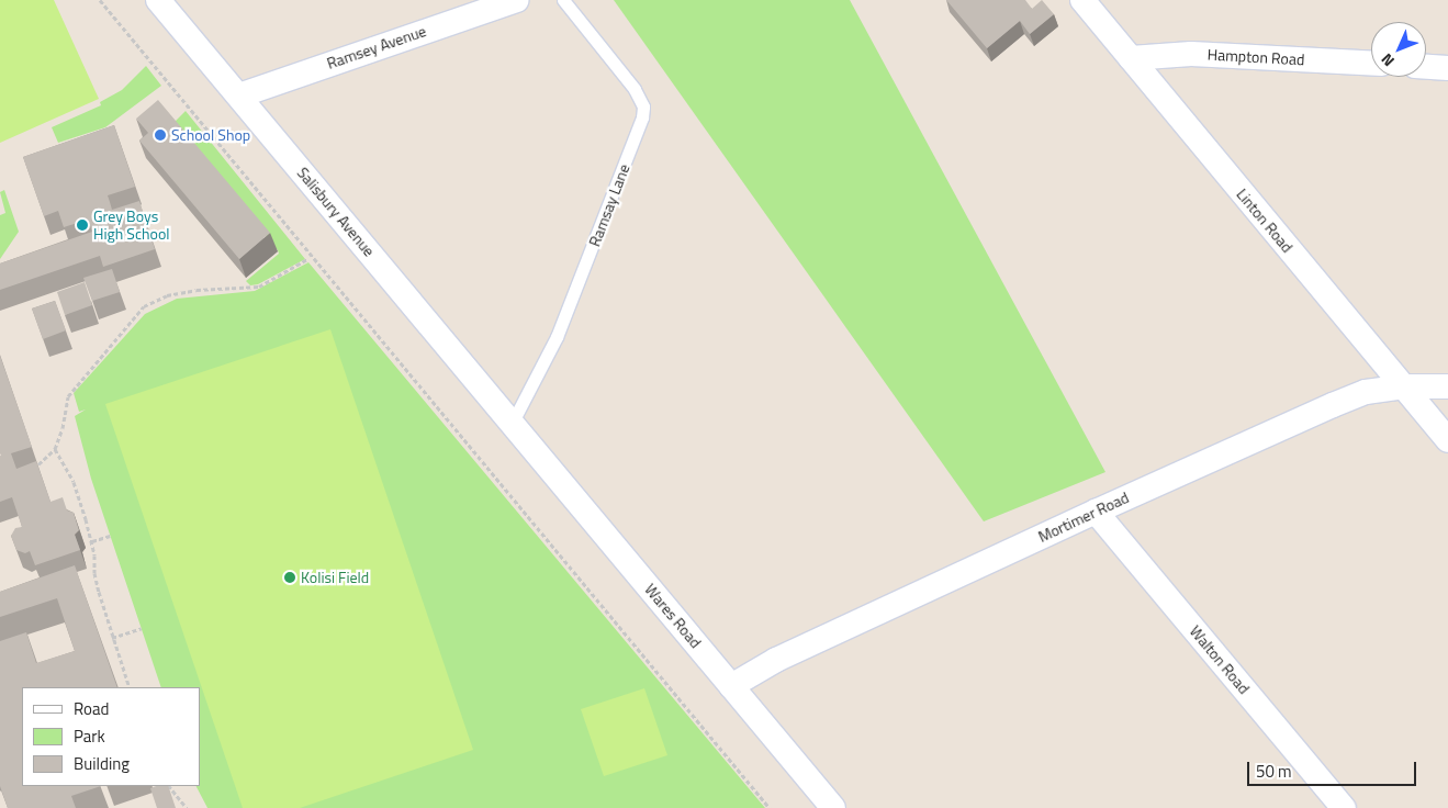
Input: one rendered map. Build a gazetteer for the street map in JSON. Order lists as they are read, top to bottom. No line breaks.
{"streets":{"street":["Ramsey Avenue","Hampton Road","Salisbury Avenue","Linton Road","Mortimer Road","Wares Road","Walton Road"],"lane":["Ramsay Lane"]},"crossings":[["Ramsey Avenue","Salisbury Avenue"],["Hampton Road","Linton Road"],["Ramsay Lane","Salisbury Avenue"],["Ramsay Lane","Wares Road"],["Salisbury Avenue","Wares Road"],["Linton Road","Mortimer Road"],["Mortimer Road","Wares Road"],["Mortimer Road","Walton Road"]],"places":["School Shop","Grey Boys High School","Kolisi Field"],"legend":["Road","Park","Building"],"scale_bar":"50 m","north":"bottom left"}
